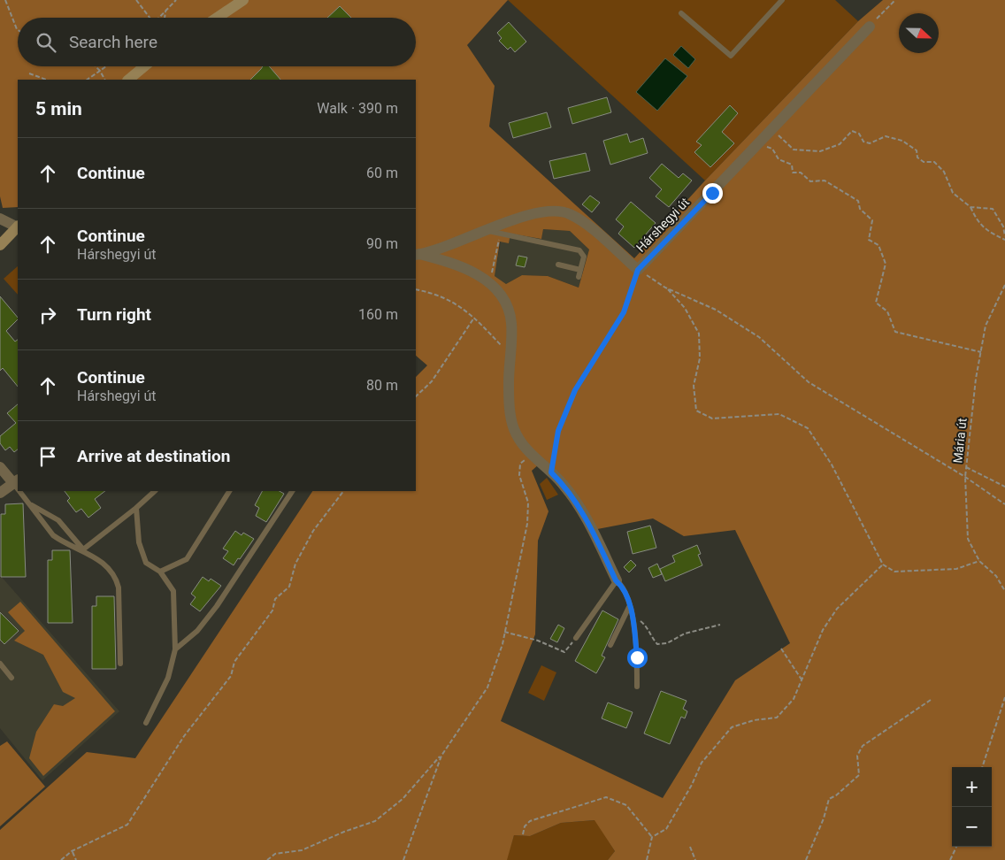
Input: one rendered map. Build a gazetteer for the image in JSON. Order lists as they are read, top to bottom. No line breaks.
{"streets":{"street":["Hárshegyi út"],"path":["Mária út"]},"north":"right","page":{"search":"Search here","heading":["5 min","Walk · 390 m"],"list":[["Continue","60 m"],["Continue","Hárshegyi út","90 m"],["Turn right","160 m"],["Continue","Hárshegyi út","80 m"],"Arrive at destination"],"map_buttons":["+","−"]}}
